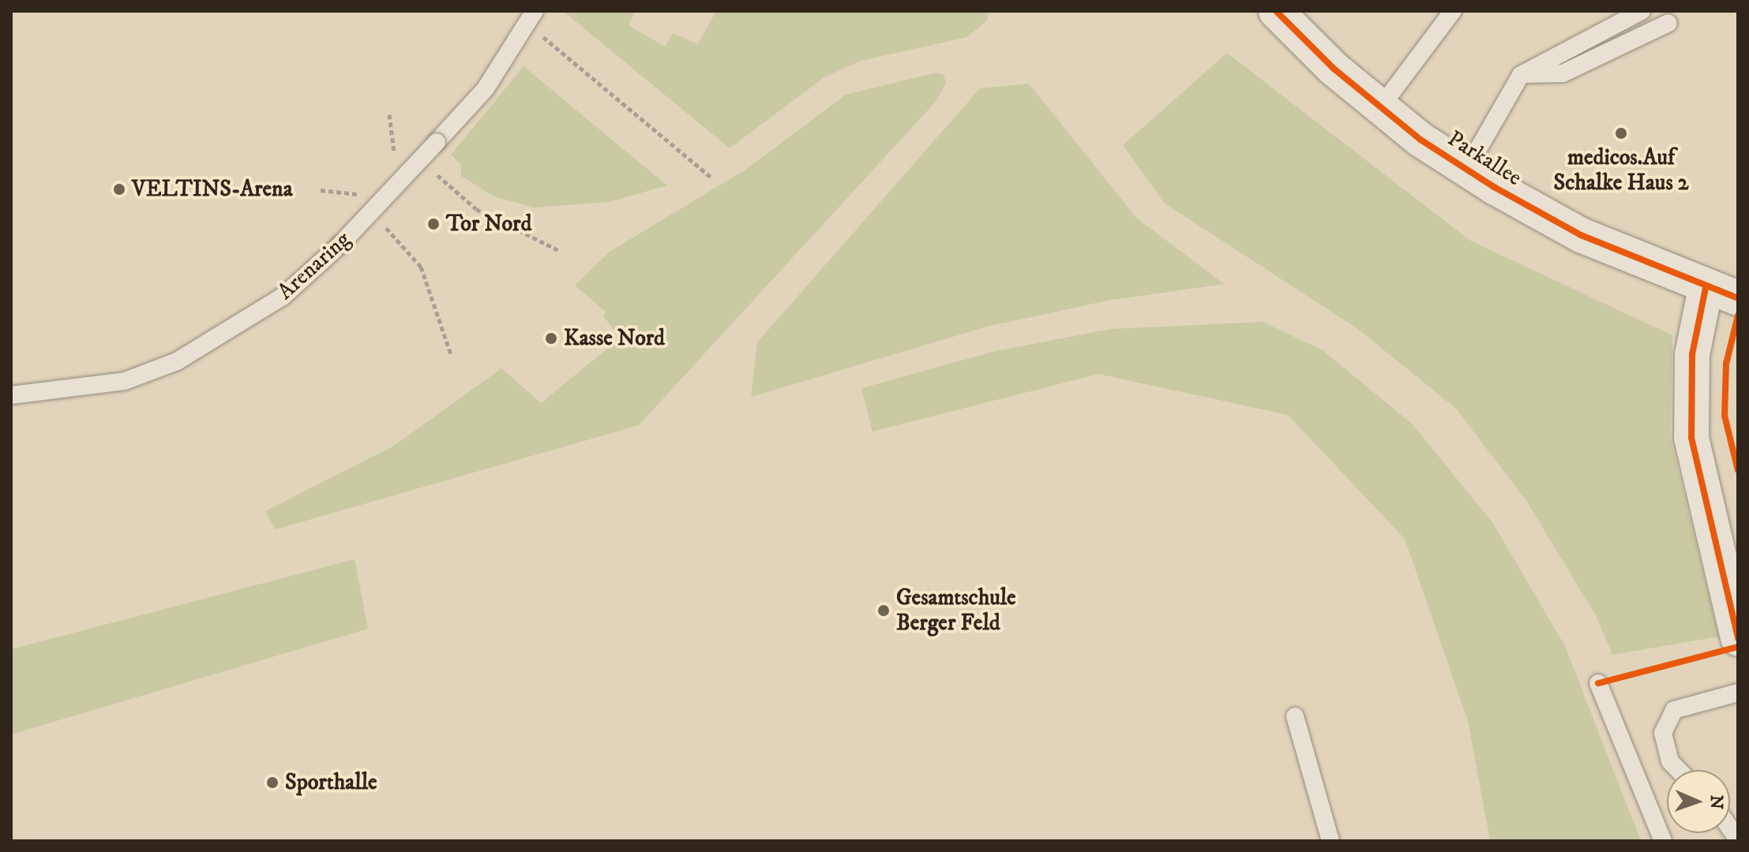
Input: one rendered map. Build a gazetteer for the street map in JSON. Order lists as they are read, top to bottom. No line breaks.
{"streets":{"street":["Parkallee"],"lane":["Arenaring"]},"places":["medicos.Auf Schalke Haus 2","VELTINS-Arena","Tor Nord","Kasse Nord","Gesamtschule Berger Feld","Sporthalle"],"north":"right"}
